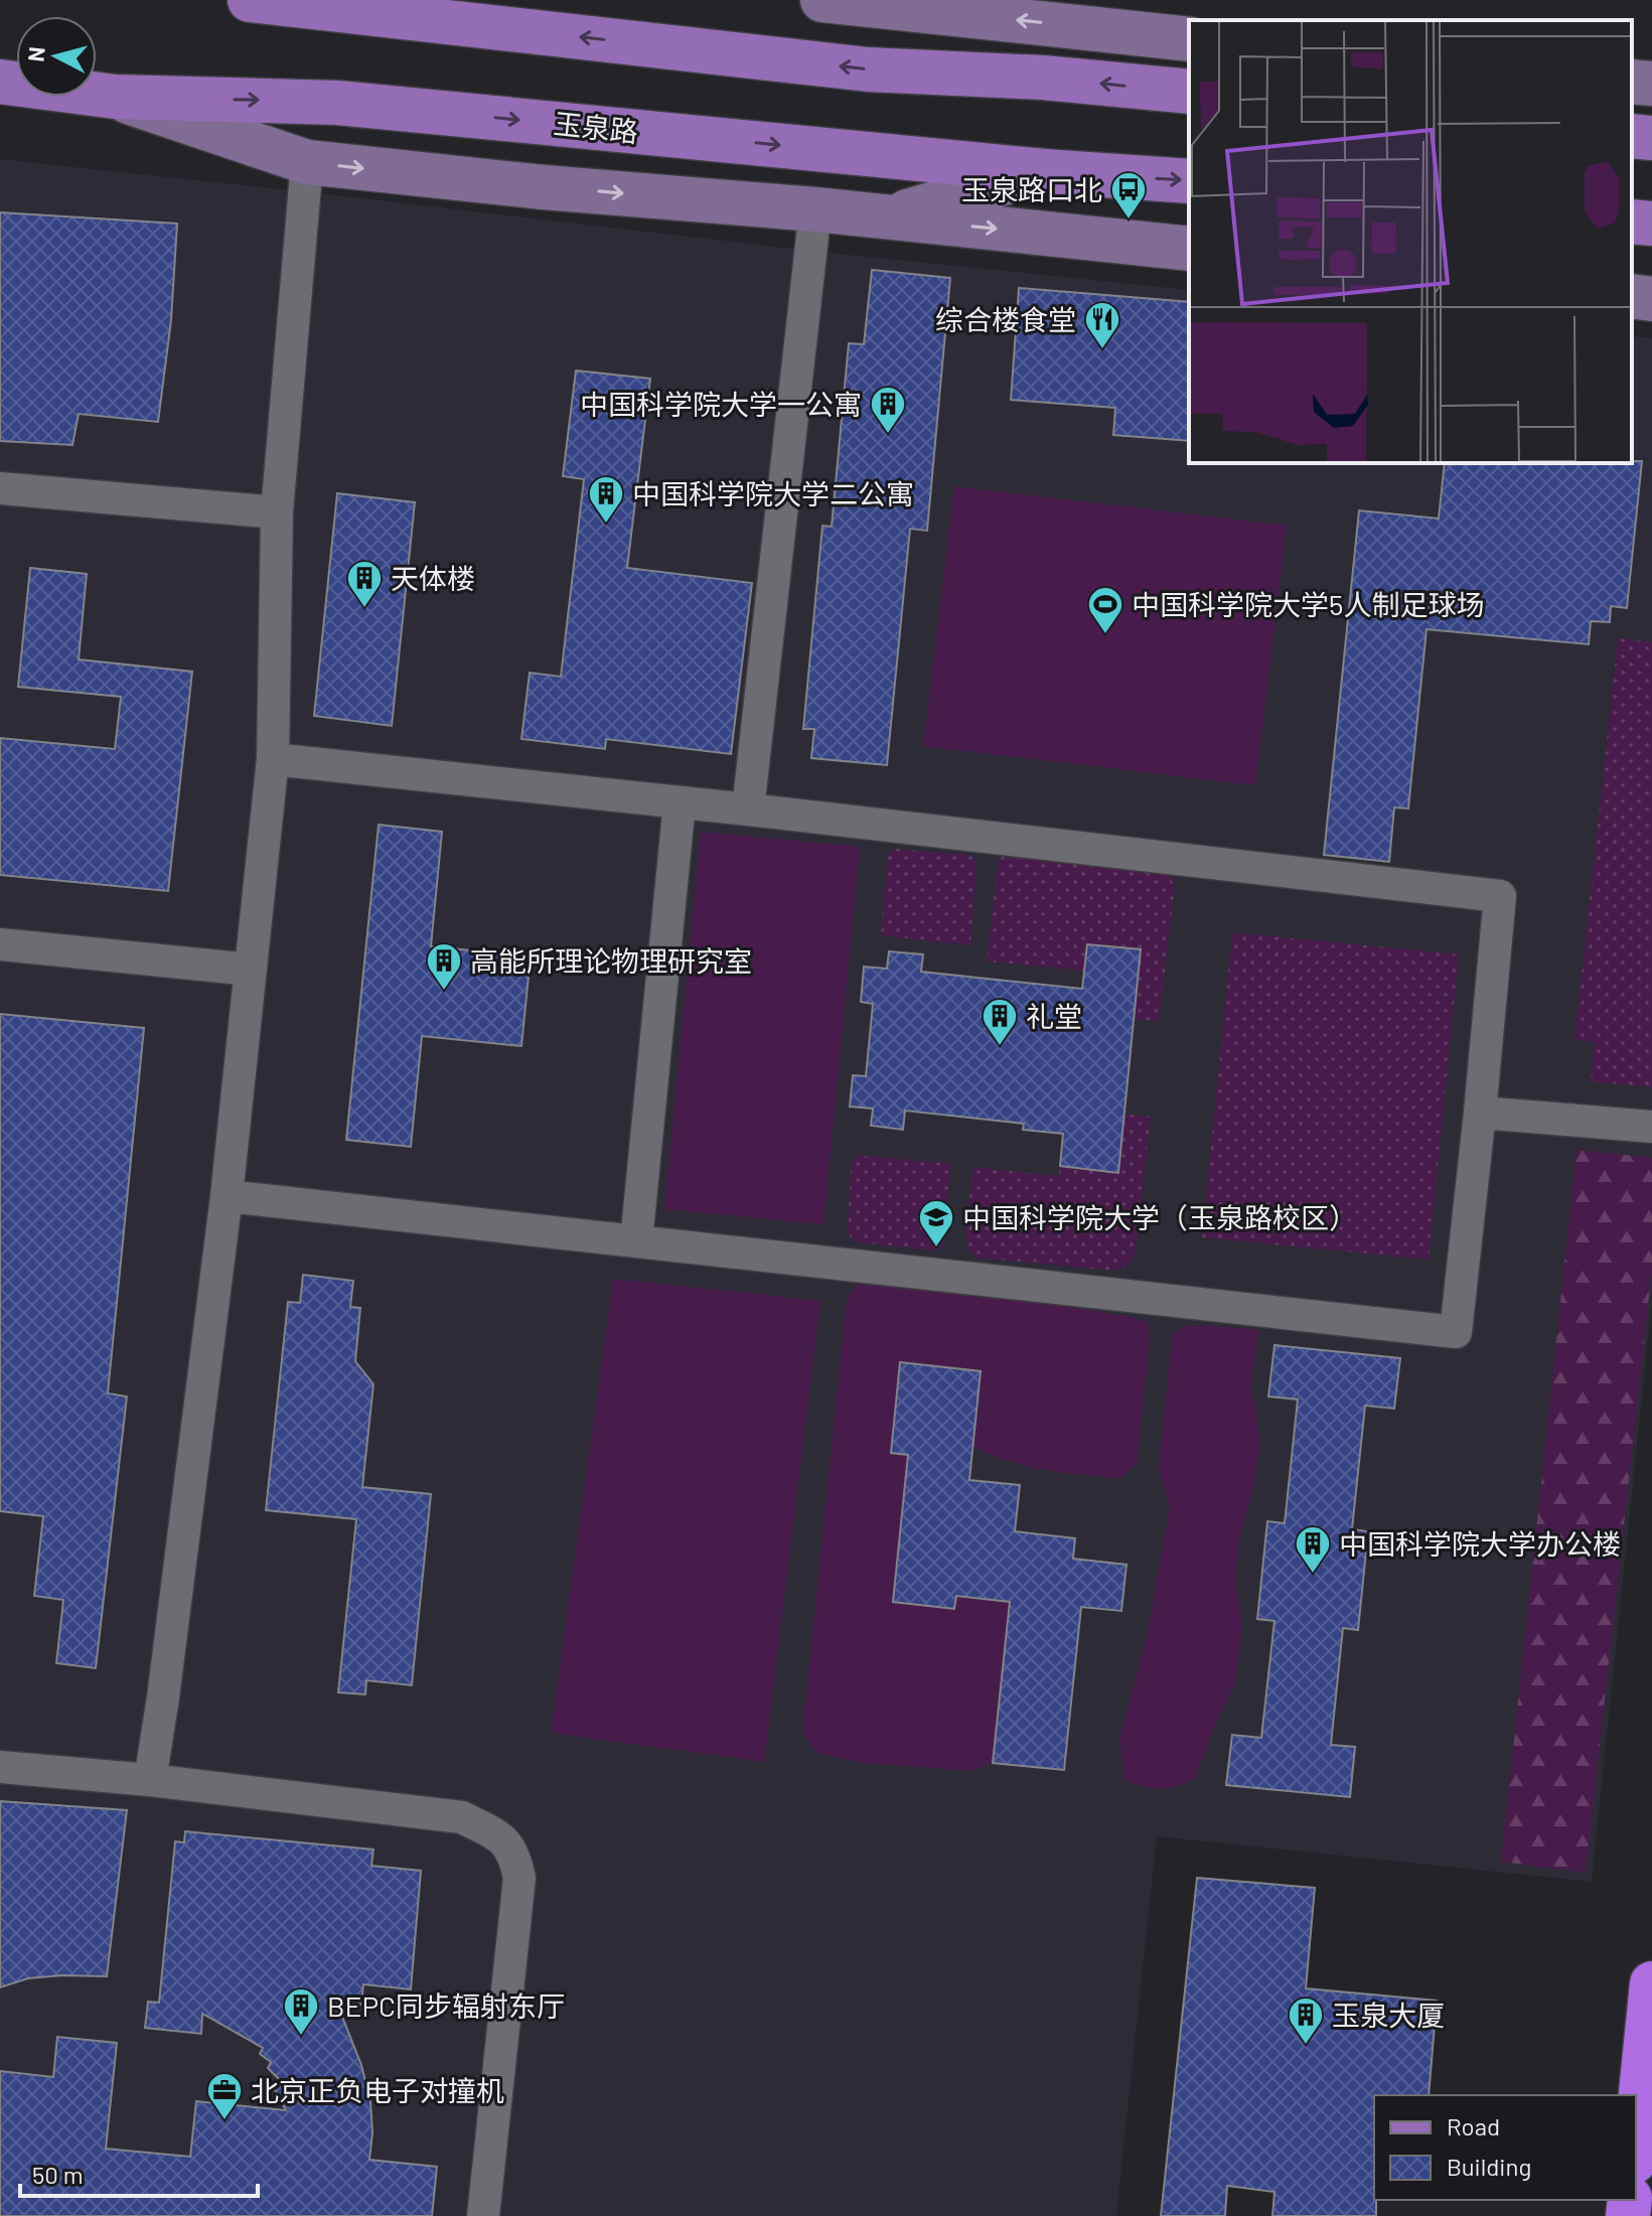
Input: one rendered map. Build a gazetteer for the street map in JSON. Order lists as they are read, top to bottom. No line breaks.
{"streets":{"main road":["玉泉路"]},"places":{"bus stop":["玉泉路口北"],"restaurant":["综合楼食堂"],"building":["中国科学院大学一公寓","中国科学院大学二公寓","天体楼","高能所理论物理研究室","礼堂","中国科学院大学办公楼","BEPC同步辐射东厅","玉泉大厦"],"sports":["中国科学院大学5人制足球场"],"school or university":["中国科学院大学（玉泉路校区）"],"office":["北京正负电子对撞机"]},"legend":["Road","Building"],"scale_bar":"50 m","north":"left"}
